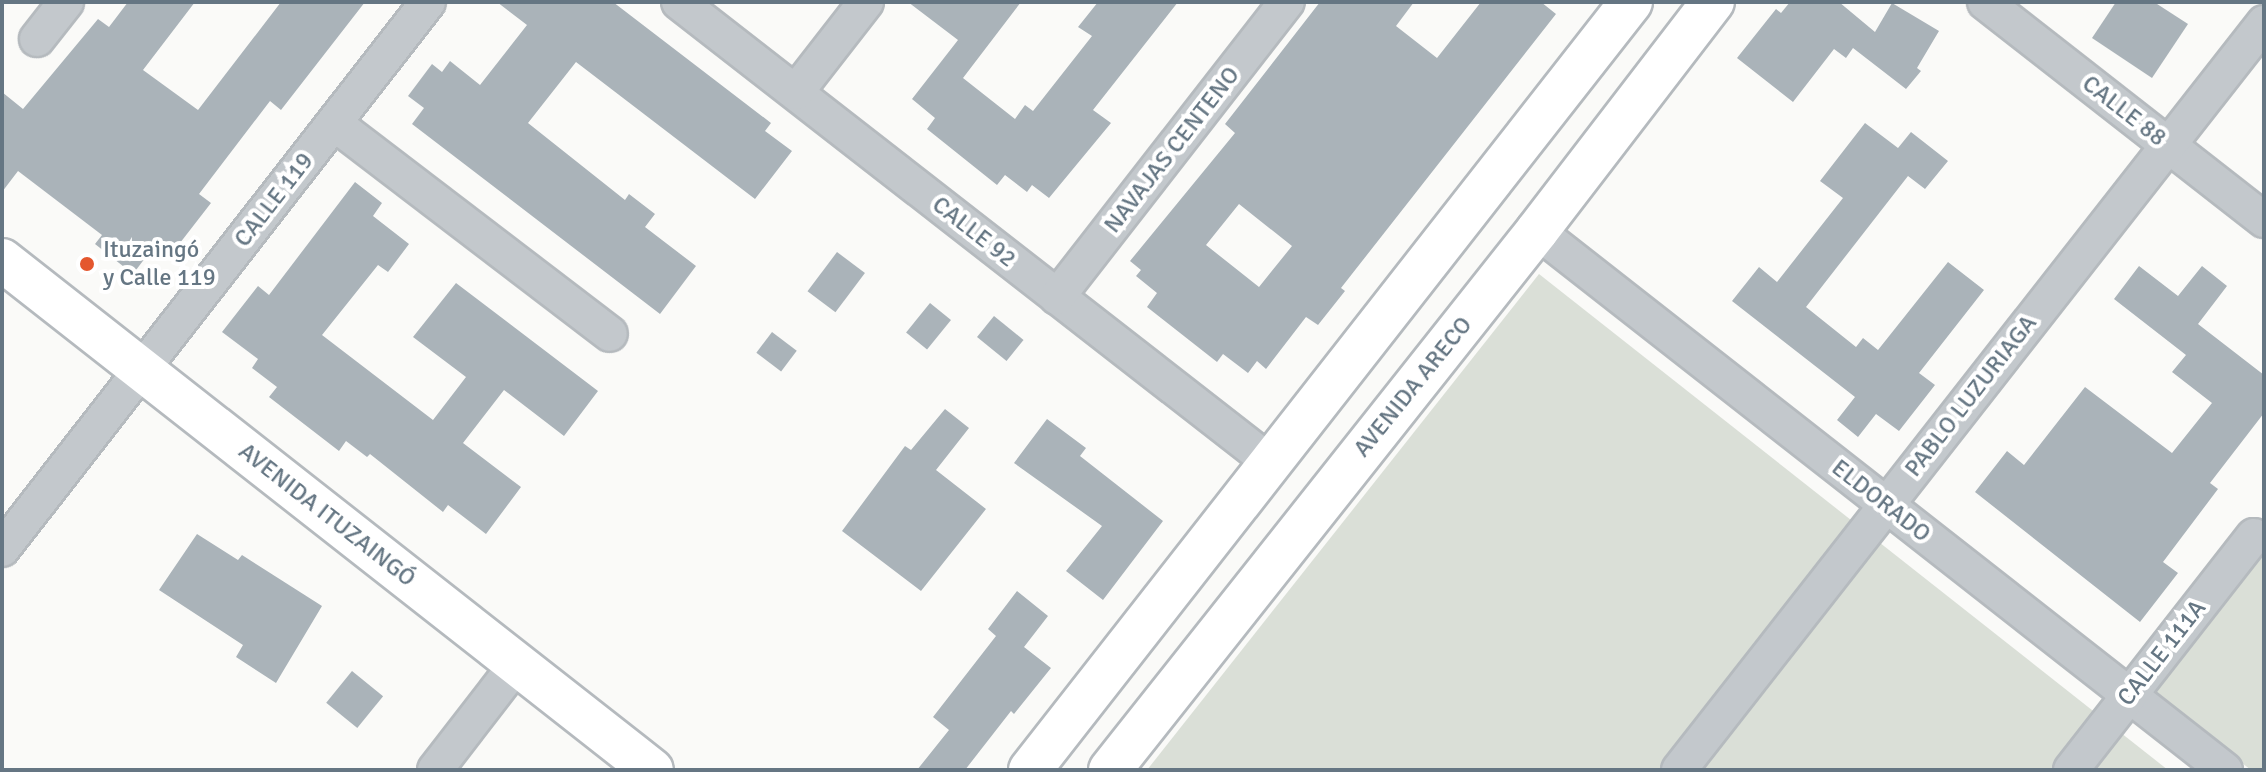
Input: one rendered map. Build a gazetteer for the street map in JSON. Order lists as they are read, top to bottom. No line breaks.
{"streets":{"main road":["AVENIDA ARECO","AVENIDA ITUZAINGÓ"],"street":["CALLE 88","NAVAJAS CENTENO","CALLE 119","CALLE 92","PABLO LUZURIAGA","ELDORADO","CALLE 111A"]},"crossings":[["CALLE 88","PABLO LUZURIAGA"],["NAVAJAS CENTENO","CALLE 92"],["CALLE 119","AVENIDA ITUZAINGÓ"],["AVENIDA ARECO","ELDORADO"],["PABLO LUZURIAGA","ELDORADO"],["ELDORADO","CALLE 111A"]],"places":["Ituzaingó y Calle 119"]}
